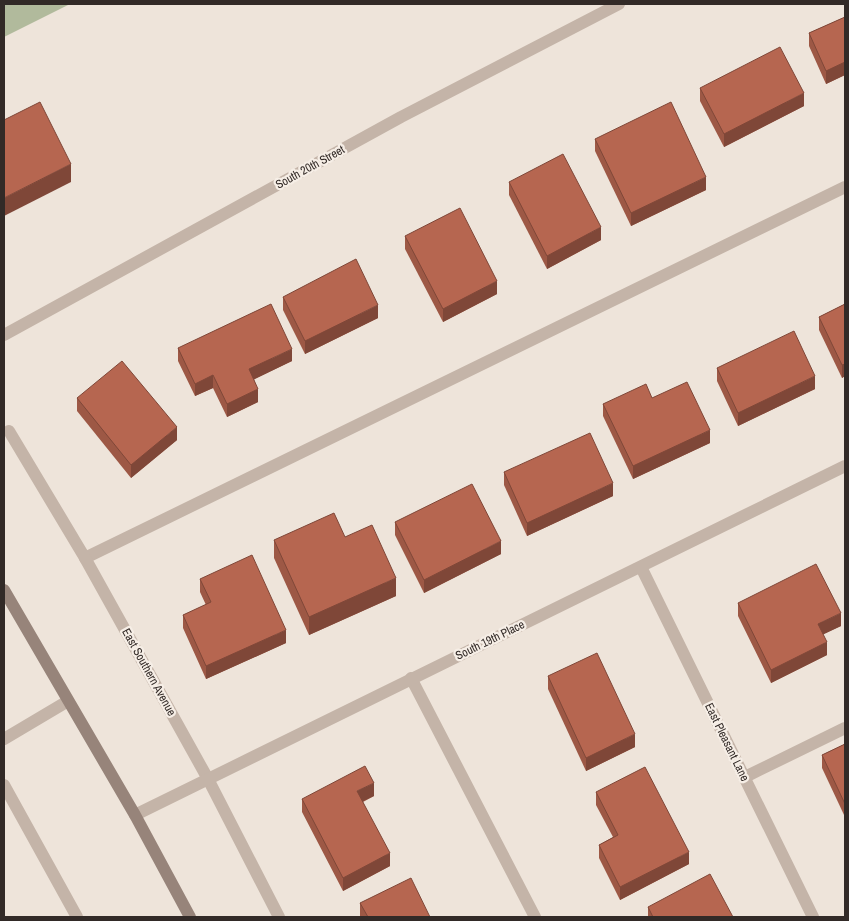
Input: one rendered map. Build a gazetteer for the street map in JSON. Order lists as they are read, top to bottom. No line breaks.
{"streets":{"street":["South 20th Street","South 19th Place","East Southern Avenue","East Pleasant Lane"]},"crossings":[["South 19th Place","East Southern Avenue"],["South 19th Place","East Pleasant Lane"]]}
